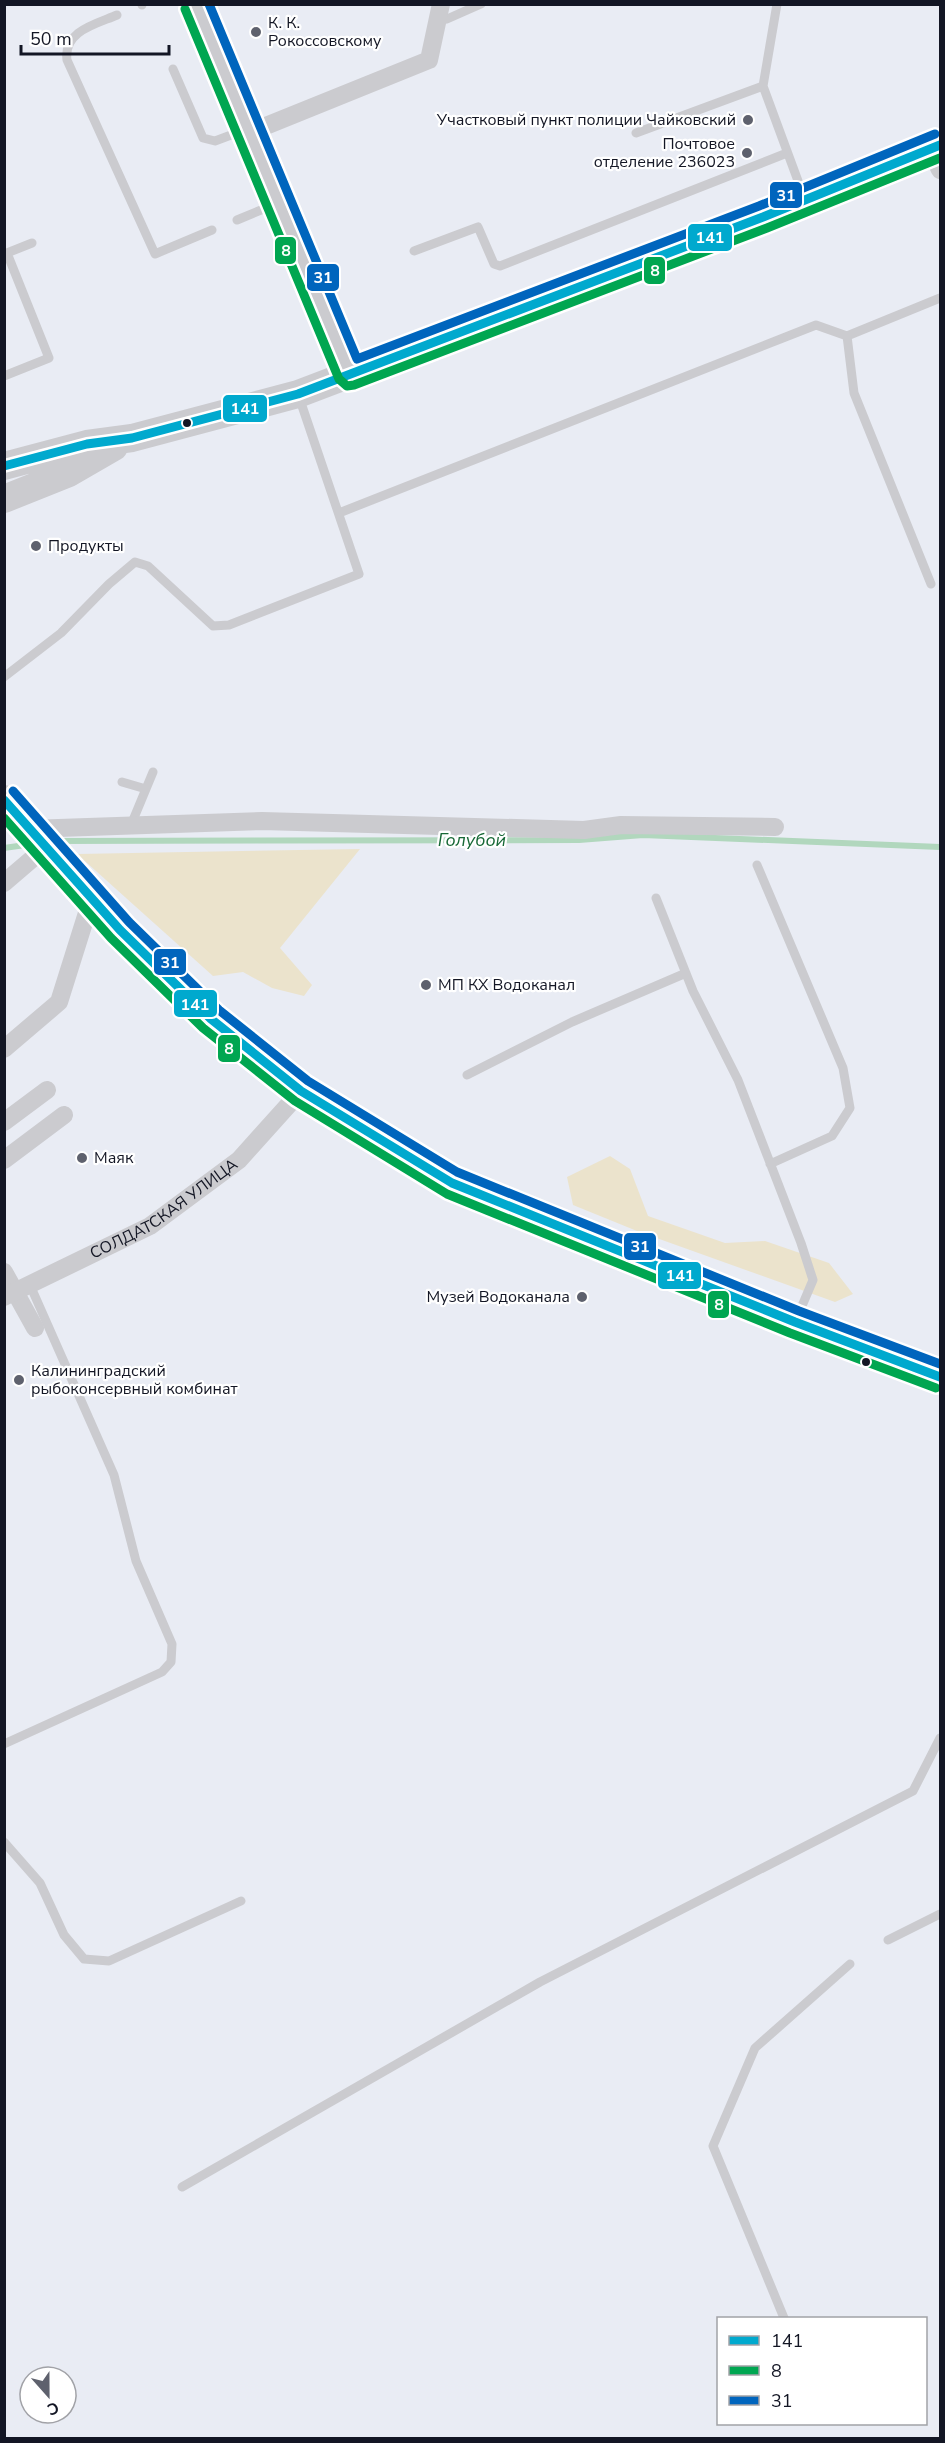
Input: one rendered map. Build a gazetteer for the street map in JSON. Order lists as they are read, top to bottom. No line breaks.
{"streets":{"street":["СОЛДАТСКАЯ УЛИЦА"]},"water":["Голубой"],"places":["К. К. Рокоссовскому","Участковый пункт полиции Чайковский","Почтовое отделение 236023","Продукты","МП КХ Водоканал","Маяк","Музей Водоканала","Калининградский рыбоконсервный комбинат"],"lines":["transit line 31","transit line 8","transit line 141"],"legend":["141","8","31"],"scale_bar":"50 m","north":"bottom"}
